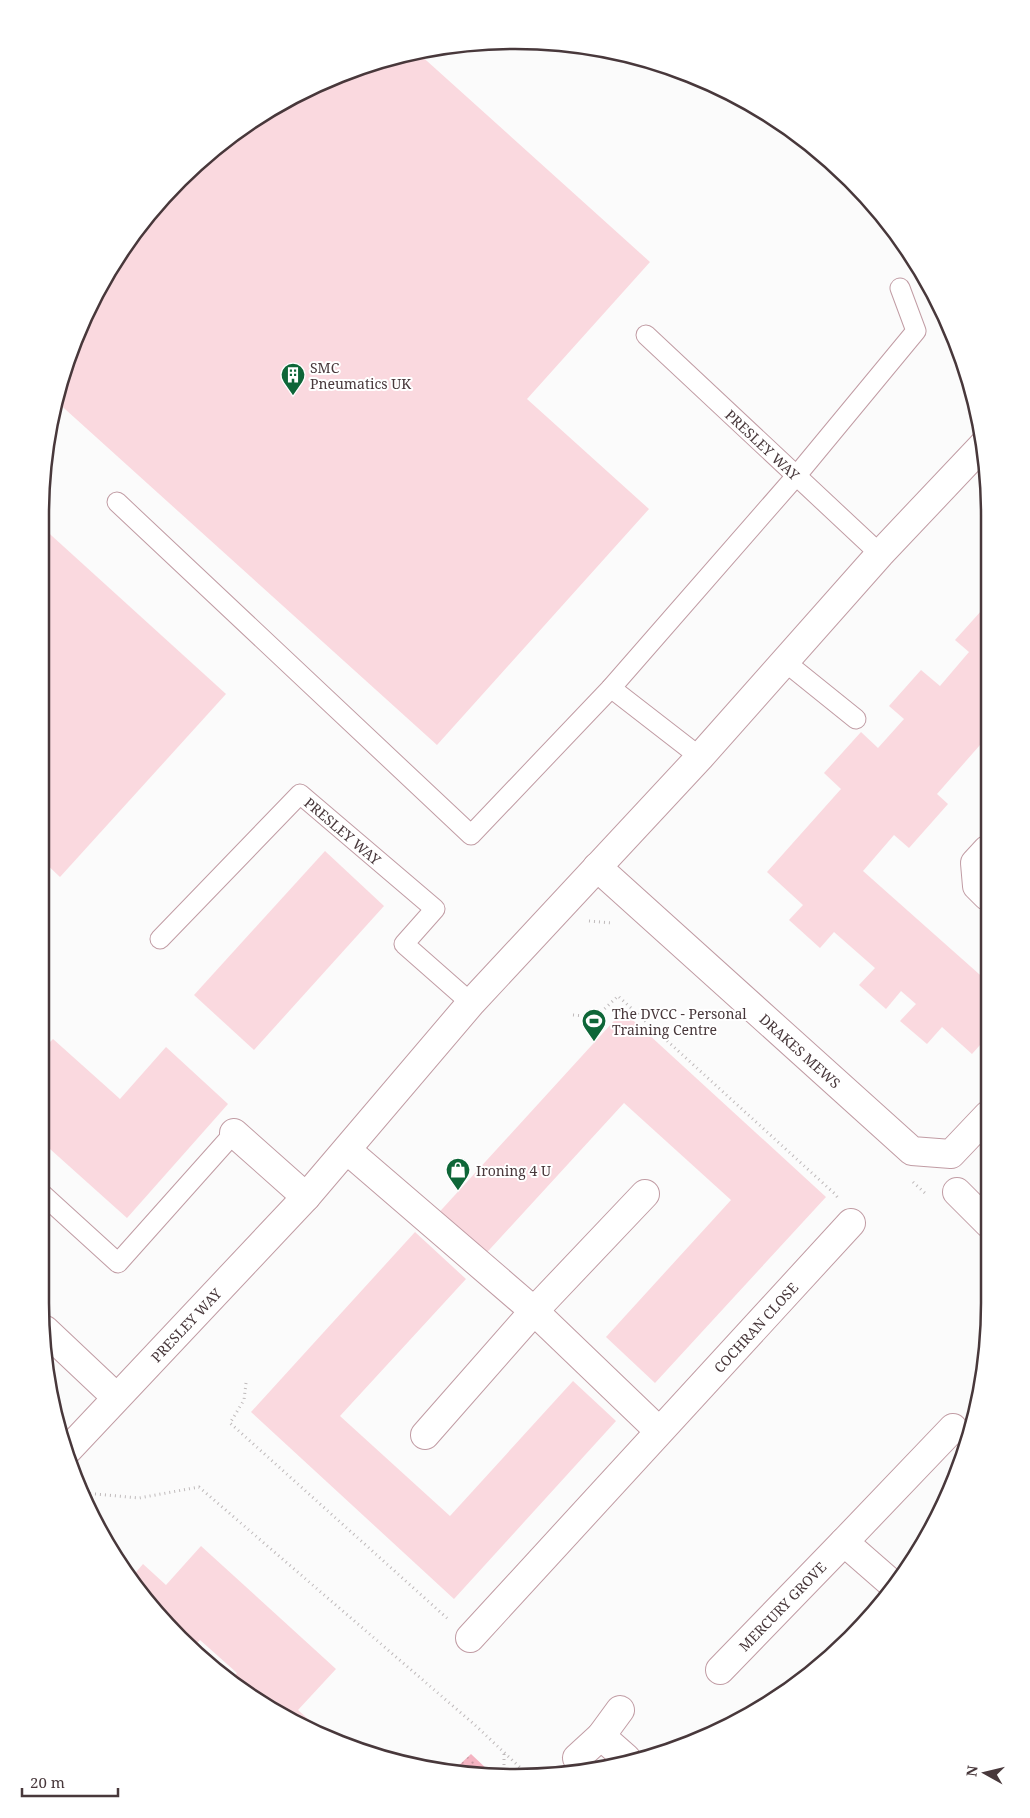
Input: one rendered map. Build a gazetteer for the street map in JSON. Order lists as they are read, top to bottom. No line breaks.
{"streets":{"street":["PRESLEY WAY","DRAKES MEWS","COCHRAN CLOSE","MERCURY GROVE"]},"crossings":[["PRESLEY WAY","DRAKES MEWS"]],"places":{"building":["SMC Pneumatics UK"],"sports":["The DVCC - Personal Training Centre"],"shop":["Ironing 4 U"]},"scale_bar":"20 m","north":"left"}
